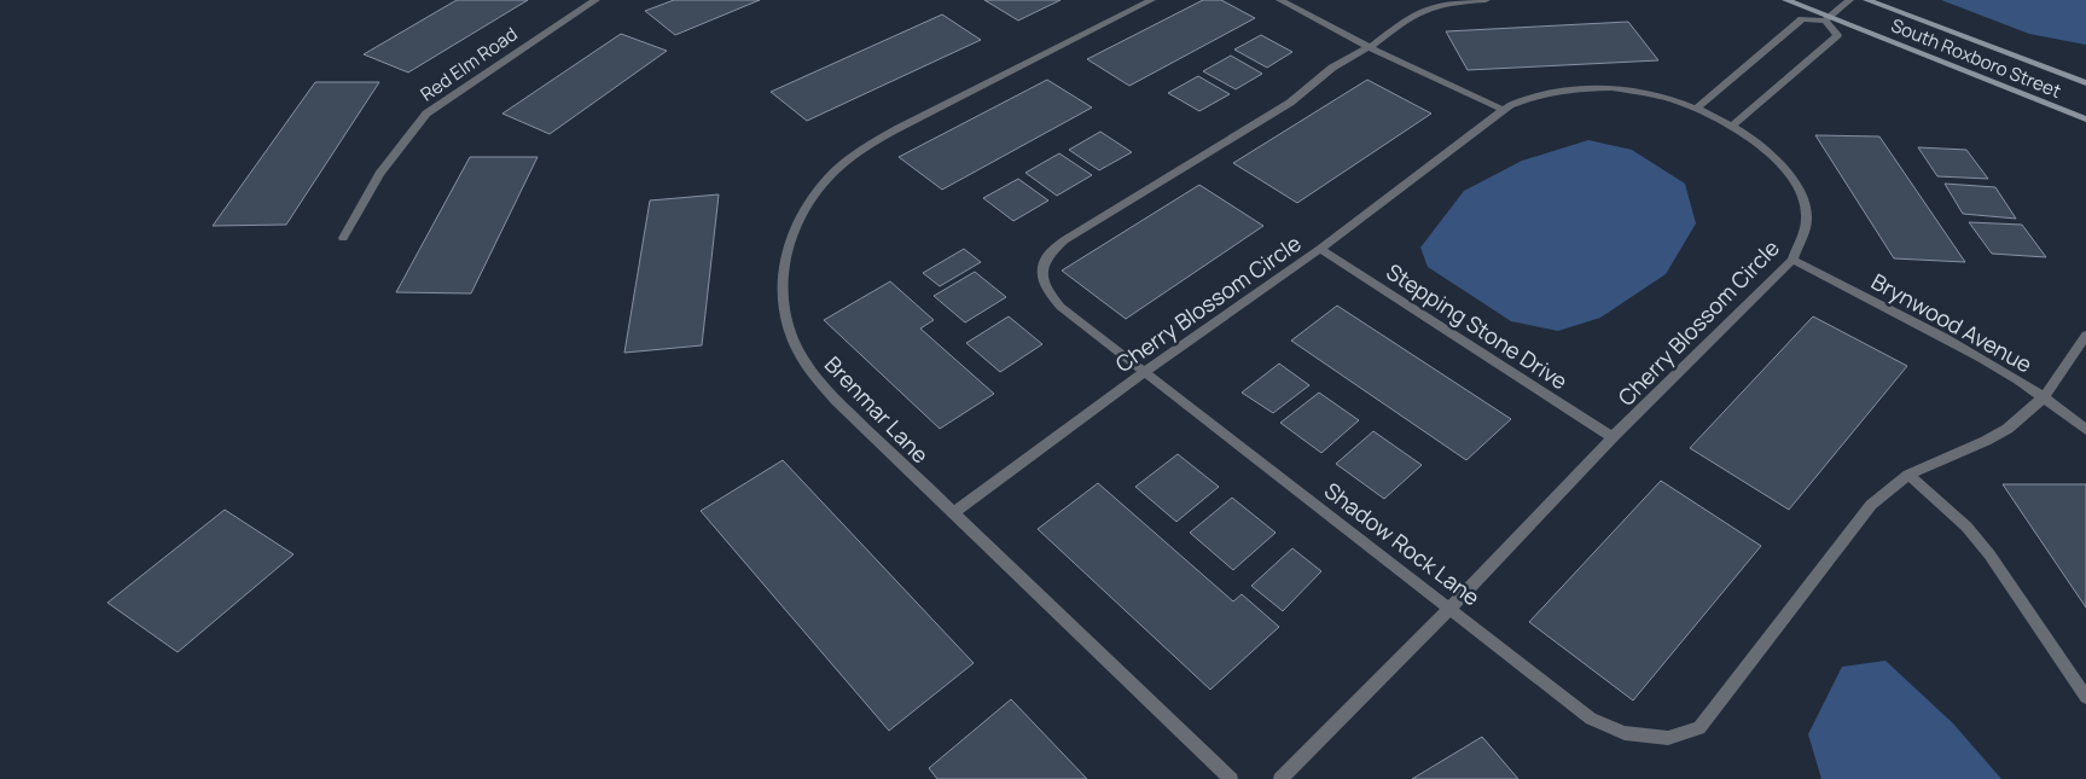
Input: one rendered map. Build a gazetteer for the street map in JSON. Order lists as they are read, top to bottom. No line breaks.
{"streets":{"street":["South Roxboro Street","Red Elm Road","Cherry Blossom Circle","Brynwood Avenue","Stepping Stone Drive","Brenmar Lane","Shadow Rock Lane"]},"crossings":[["Cherry Blossom Circle","Brynwood Avenue"],["Cherry Blossom Circle","Stepping Stone Drive"],["Cherry Blossom Circle","Brenmar Lane"],["Cherry Blossom Circle","Shadow Rock Lane"],["Brynwood Avenue","Shadow Rock Lane"]]}
